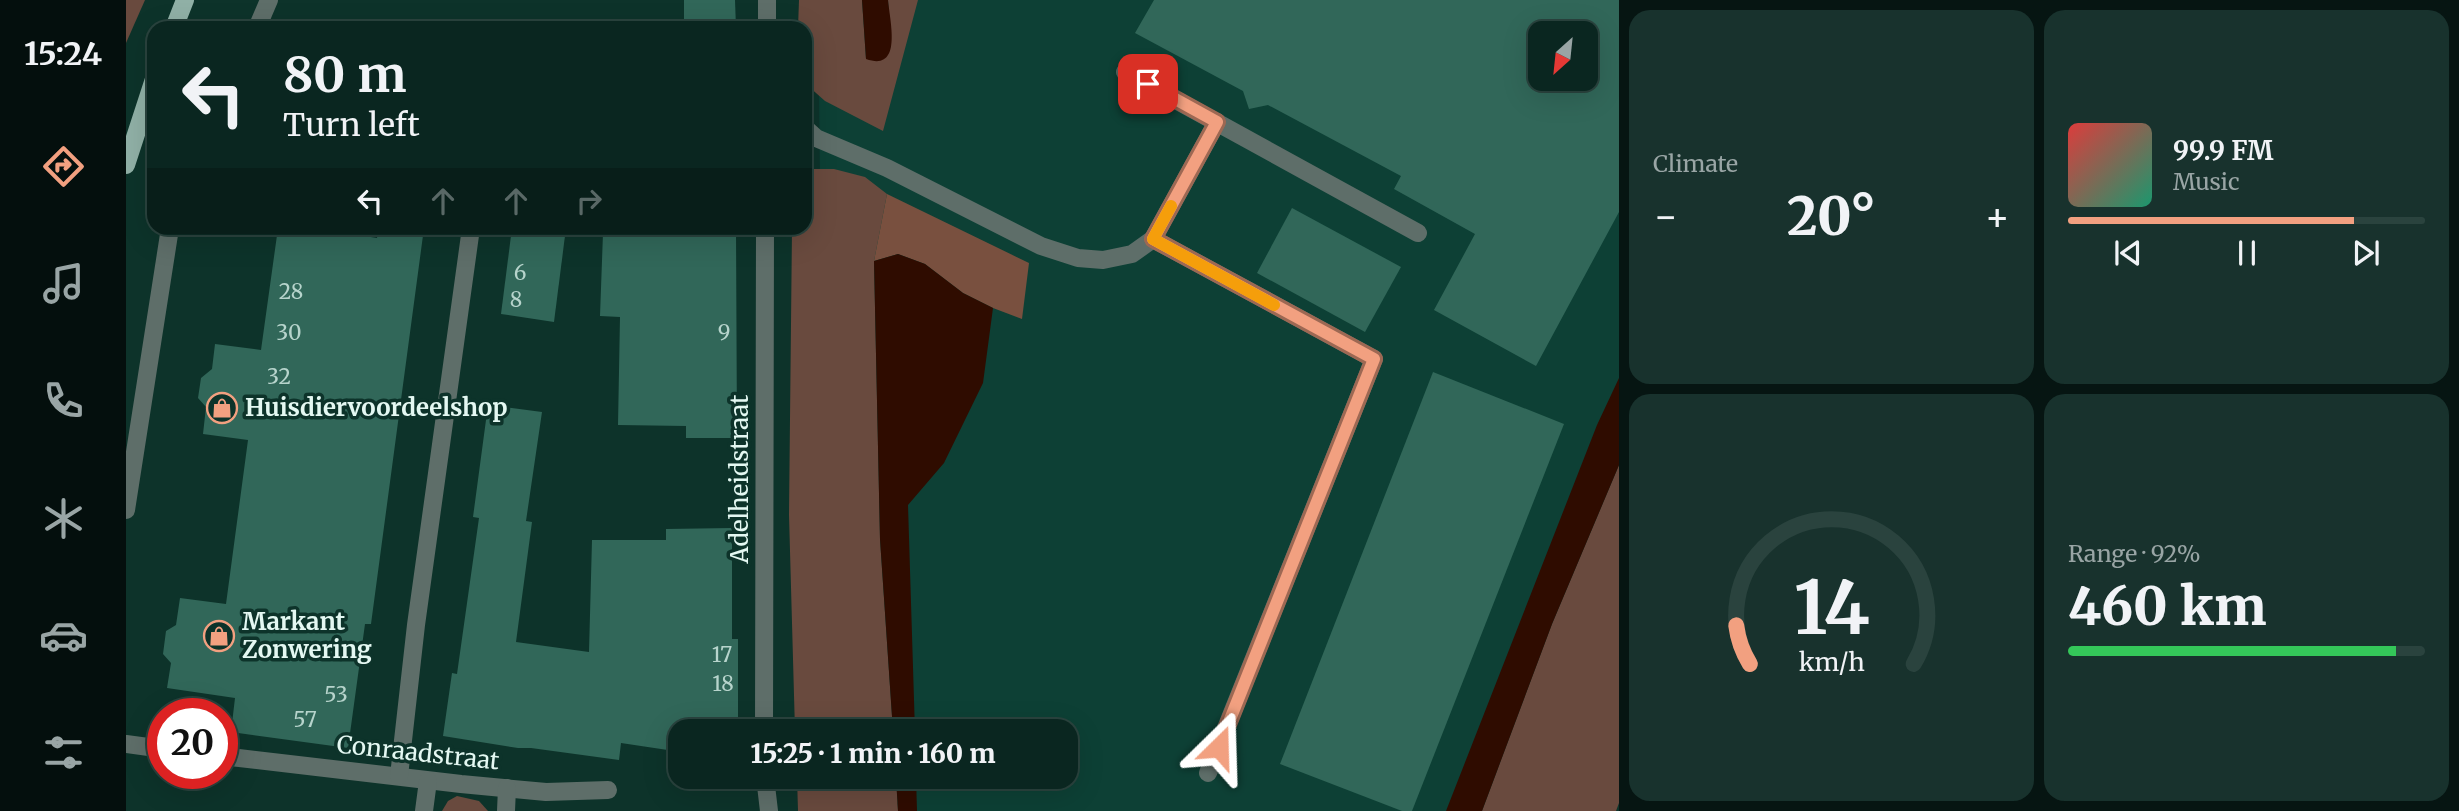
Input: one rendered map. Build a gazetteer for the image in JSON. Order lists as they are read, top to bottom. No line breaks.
{"streets":{"street":["Adelheidstraat","Conraadstraat"]},"places":{"shop":["Huisdiervoordeelshop","Markant Zonwering"]},"house_numbers":["6","28","8","30","9","32","17","18","53","57"],"north":"bottom left","page":{"tabs":"15:24","tile":["Climate",["Range · 92%","460 km"]],"turn":["80 m","Turn left"],"song":["99.9 FM","Music"],"heat":["−","20°","+"],"limit":"20","trip":"15:25 · 1 min · 160 m","gauge":["14","km/h"]}}
